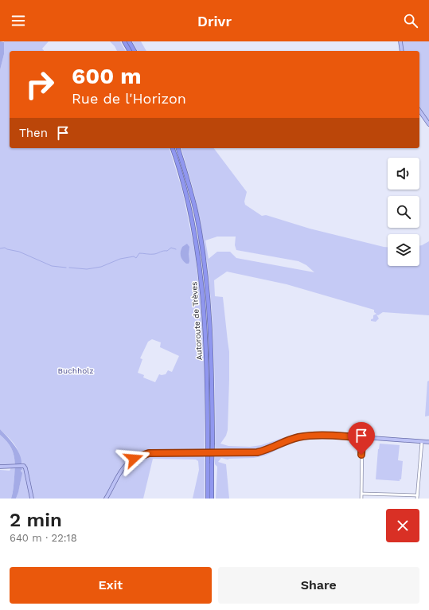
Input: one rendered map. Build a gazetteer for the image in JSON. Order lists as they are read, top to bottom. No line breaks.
{"streets":{"highway":["Autoroute de Trèves"]},"parks":["Buchholz"],"page":{"header":"Drivr","turn":["600 m","Rue de l'Horizon"],"then":"Then","heading":["2 min","640 m · 22:18"],"buttons":["Exit","Share"]}}
